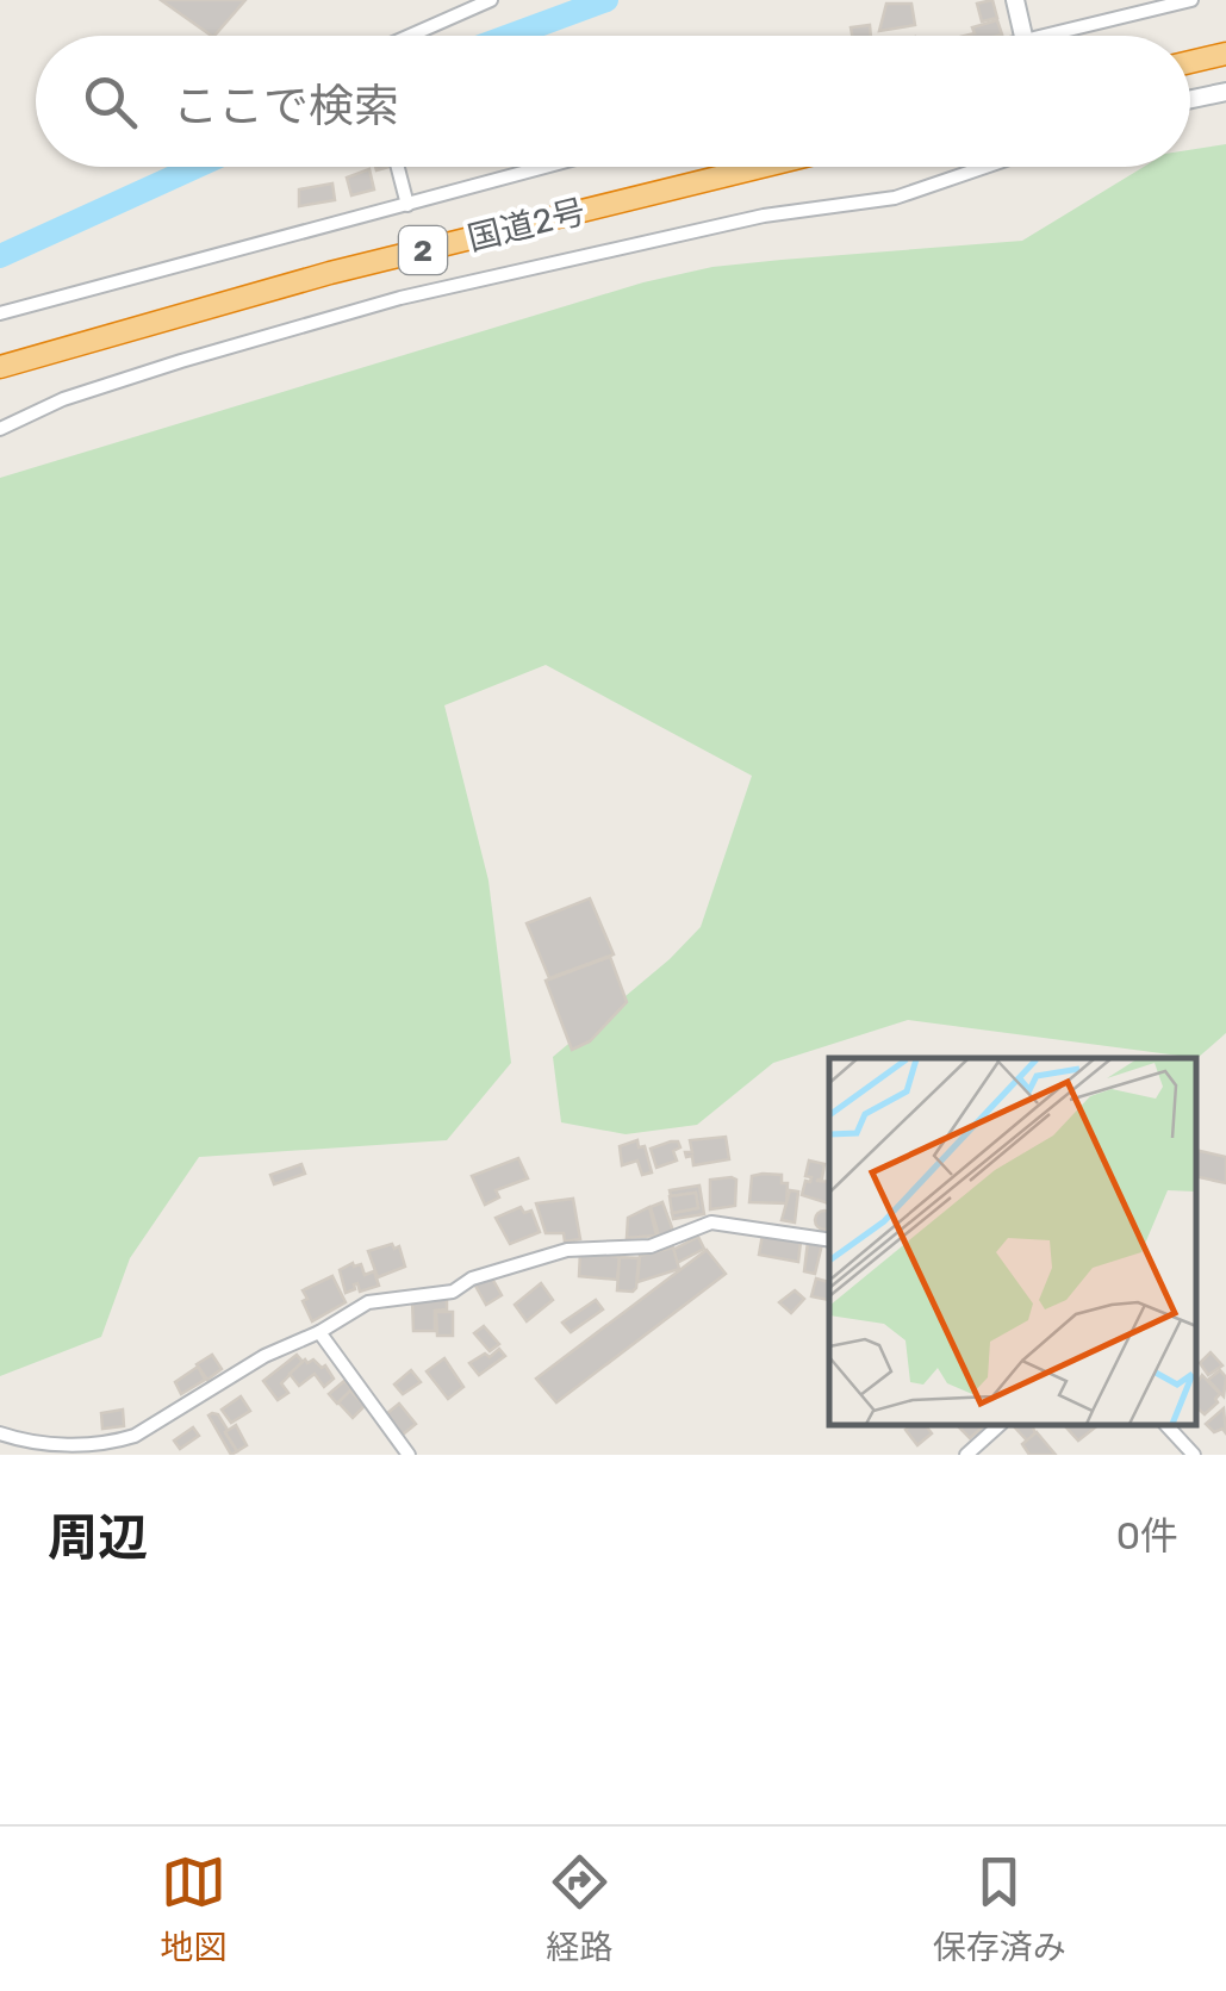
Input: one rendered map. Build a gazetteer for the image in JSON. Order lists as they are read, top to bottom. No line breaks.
{"streets":{"highway":["国道2号","2"]},"page":{"search":"ここで検索","heading":["周辺","0件"],"nav":["地図","経路","保存済み"]}}
